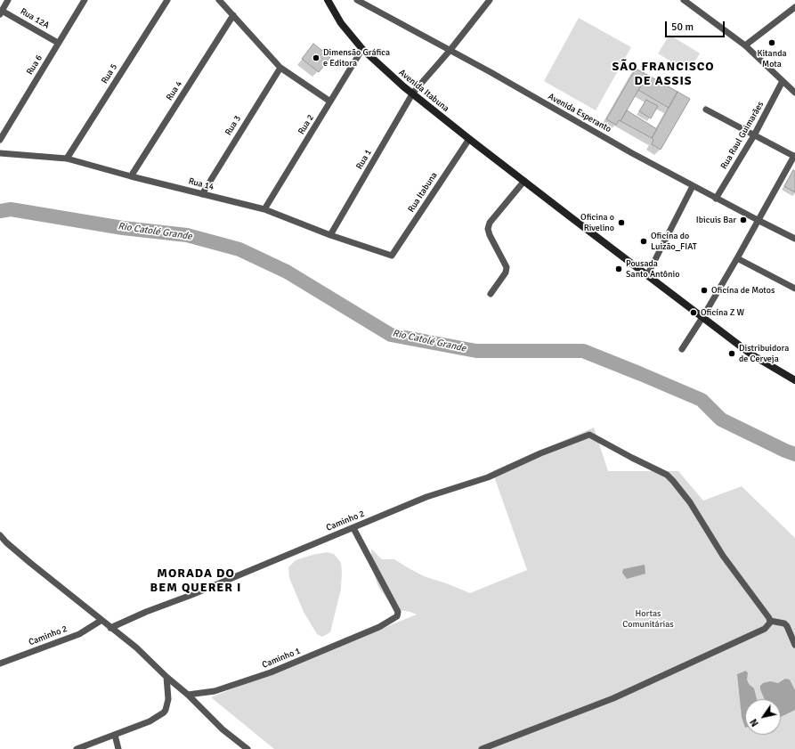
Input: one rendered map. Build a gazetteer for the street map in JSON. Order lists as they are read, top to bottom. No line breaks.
{"streets":{"main road":["Avenida Itabuna"],"street":["Rua 12A","Rua 6","Rua 5","Rua 4","Avenida Esperanto","Rua 2","Rua 3","Rua Raul Guimarães","Rua 1","Rua 14","Rua Itabuna","Caminho 2","Caminho 1"]},"crossings":[["Rua 12A","Rua 6"],["Rua 5","Rua 14"],["Rua 4","Rua 14"],["Avenida Itabuna","Rua 2"],["Avenida Itabuna","Rua 1"],["Avenida Itabuna","Rua Itabuna"],["Avenida Esperanto","Rua Raul Guimarães"],["Avenida Esperanto","Rua 1"],["Rua 2","Rua 14"],["Rua 3","Rua 14"],["Rua 1","Rua 14"],["Rua 14","Rua Itabuna"],["Caminho 2","Caminho 1"]],"districts":["SÃO FRANCISCO DE ASSIS","MORADA DO BEM QUERER I"],"water":["Rio Catolé Grande"],"parks":["Hortas Comunitárias"],"places":["Kitanda Mota","Dimensão Gráfica e Editora","Ibicuis Bar","Oficina o Rivelino","Oficína do Luizão_FIAT","Pousada Santo Antônio","Oficína de Motos","Oficína Z W","Distribuidora de Cerveja"],"scale_bar":"50 m","north":"bottom left"}
